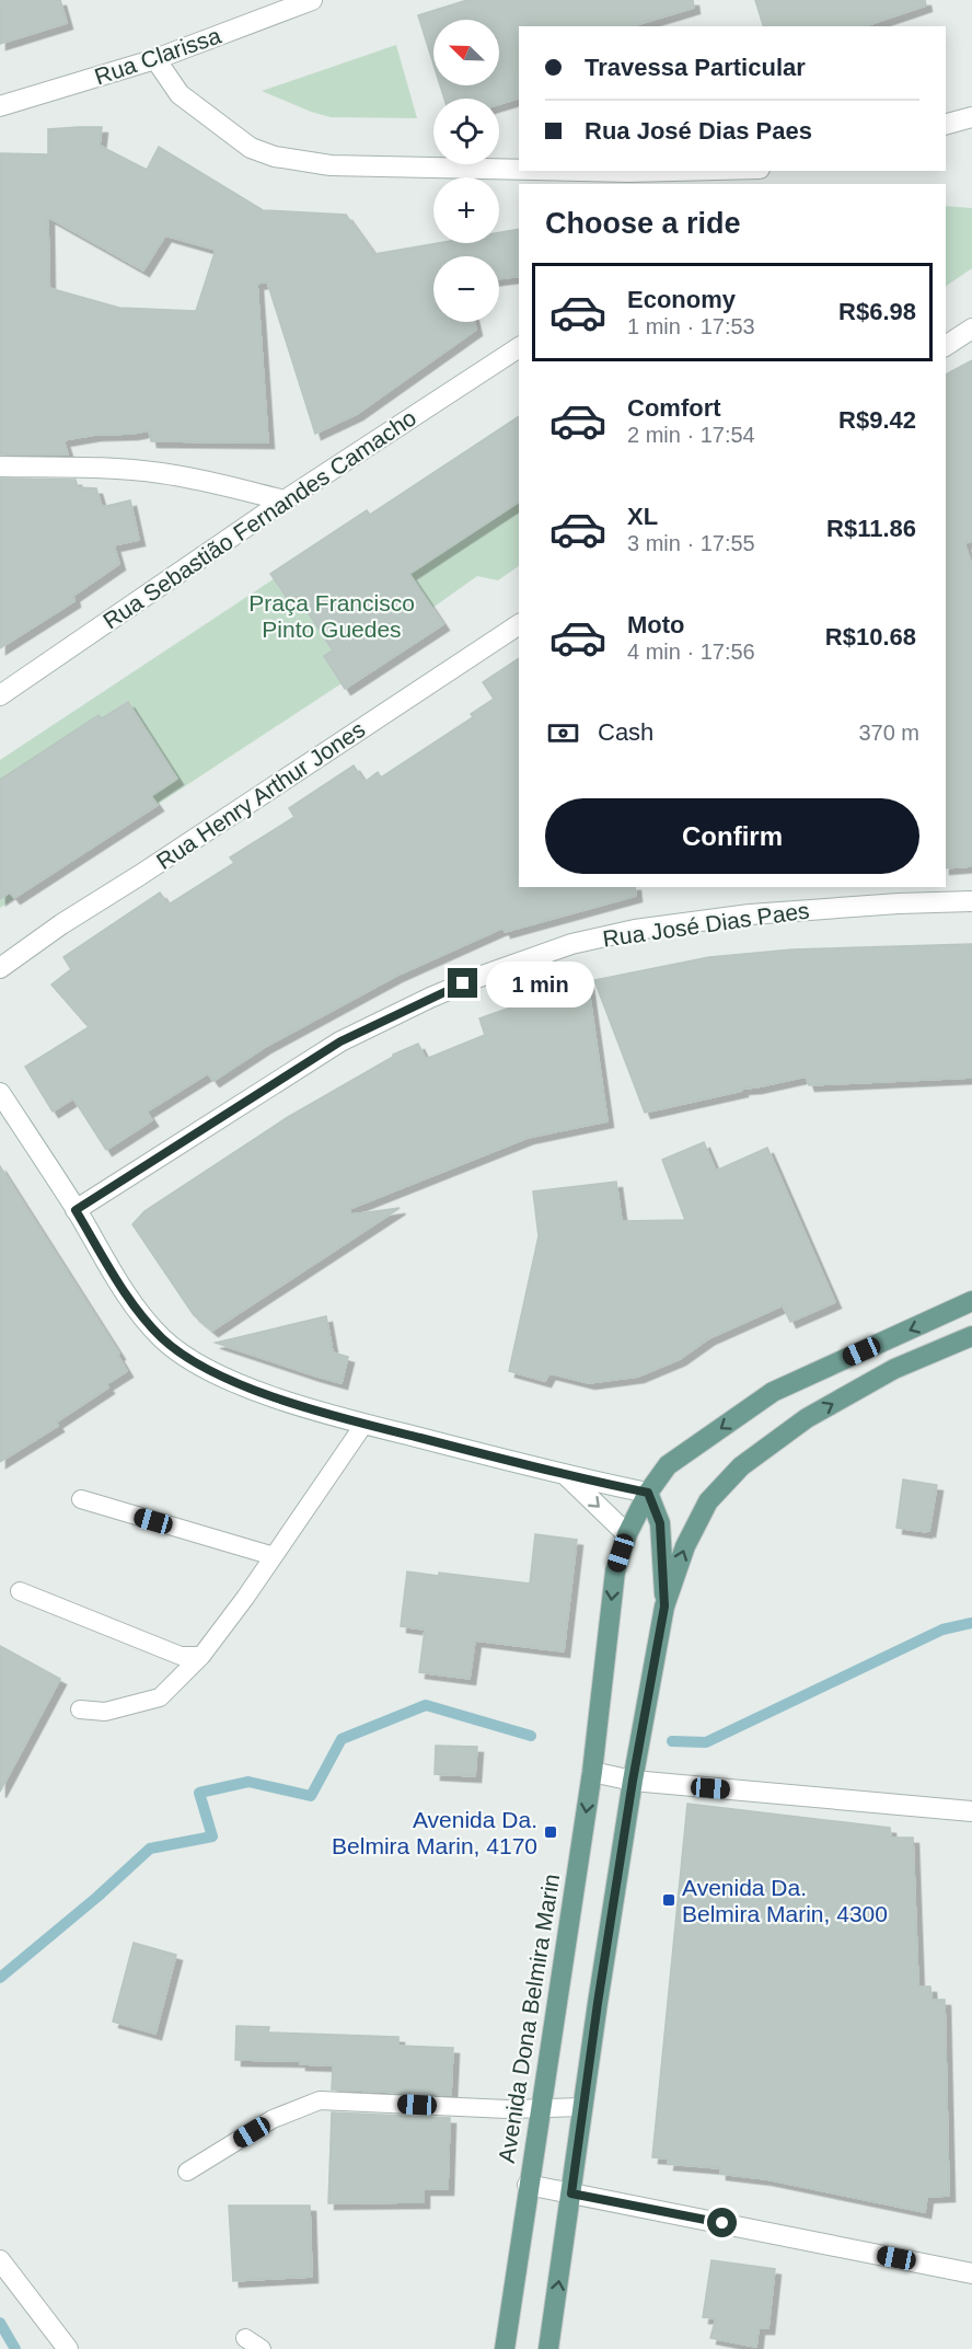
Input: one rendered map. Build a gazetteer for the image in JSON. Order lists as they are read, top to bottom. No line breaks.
{"streets":{"main road":["Avenida Dona Belmira Marin"],"street":["Rua Clarissa","Rua Sebastião Fernandes Camacho","Rua Henry Arthur Jones","Rua José Dias Paes"]},"parks":["Praça Francisco Pinto Guedes"],"places":{"transit":["Avenida Da. Belmira Marin, 4170","Avenida Da. Belmira Marin, 4300"]},"north":"top left","page":{"map_buttons":["+","−"],"banner":["Travessa Particular","Rua José Dias Paes"],"heading":"Choose a ride","list":[{"name":"Economy","note":"1 min · 17:53","value":"R$6.98"},{"name":"Comfort","note":"2 min · 17:54","value":"R$9.42"},{"name":"XL","note":"3 min · 17:55","value":"R$11.86"},{"name":"Moto","note":"4 min · 17:56","value":"R$10.68"}],"pay":["Cash","370 m"],"buttons":"Confirm","bubble":"1 min"}}
